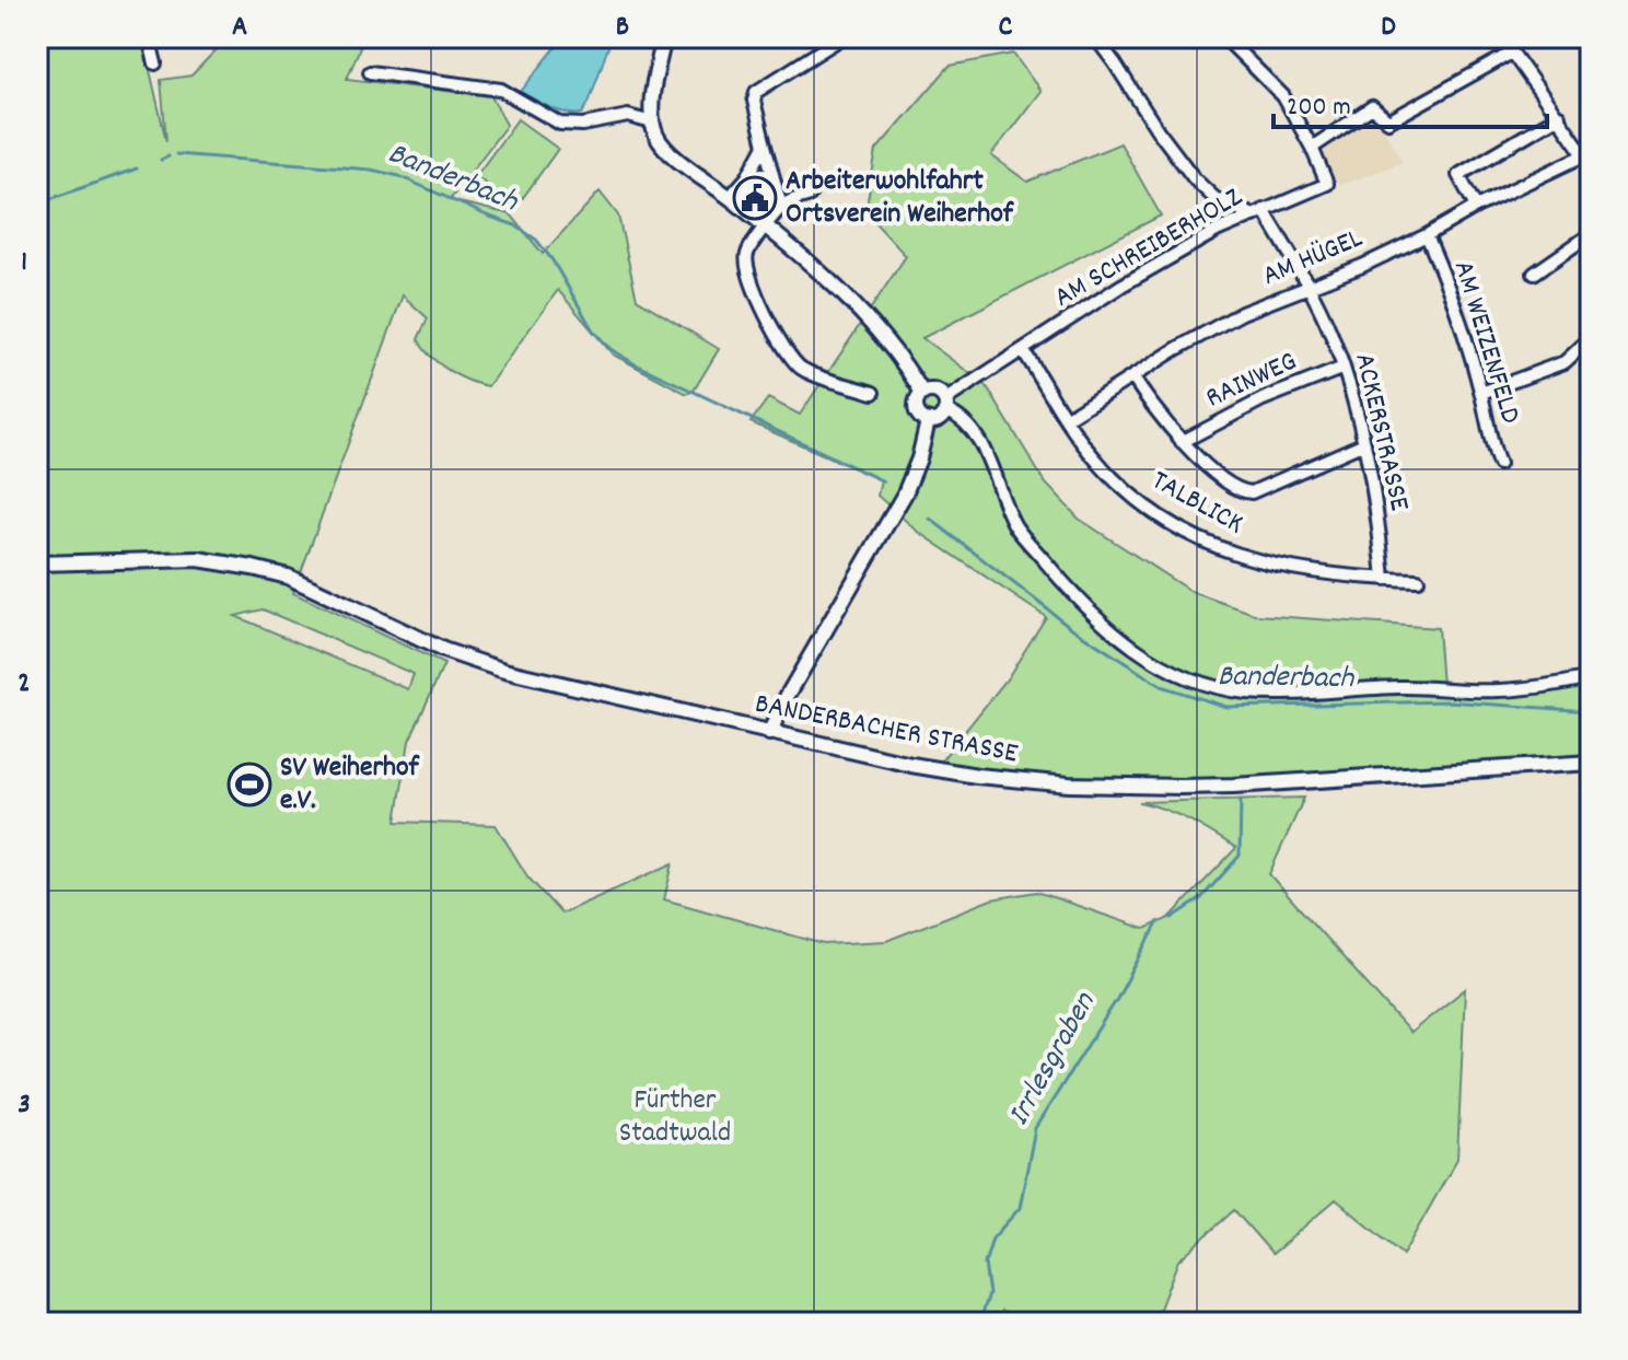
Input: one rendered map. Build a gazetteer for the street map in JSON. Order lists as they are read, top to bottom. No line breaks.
{"streets":{"street":["AM SCHREIBERHOLZ","AM HÜGEL","AM WEIZENFELD","RAINWEG","ACKERSTRASSE","TALBLICK","BANDERBACHER STRASSE"]},"crossings":[["AM SCHREIBERHOLZ","ACKERSTRASSE"],["AM SCHREIBERHOLZ","TALBLICK"],["AM HÜGEL","AM WEIZENFELD"],["AM HÜGEL","ACKERSTRASSE"],["AM HÜGEL","TALBLICK"],["RAINWEG","ACKERSTRASSE"],["ACKERSTRASSE","TALBLICK"]],"water":["Banderbach","Irrlesgraben"],"parks":["Fürther Stadtwald"],"places":{"public building":["Arbeiterwohlfahrt Ortsverein Weiherhof"],"sports":["SV Weiherhof e.V."]},"scale_bar":"200 m","grid":{"columns":["A","B","C","D"],"rows":["1","2","3"]}}
